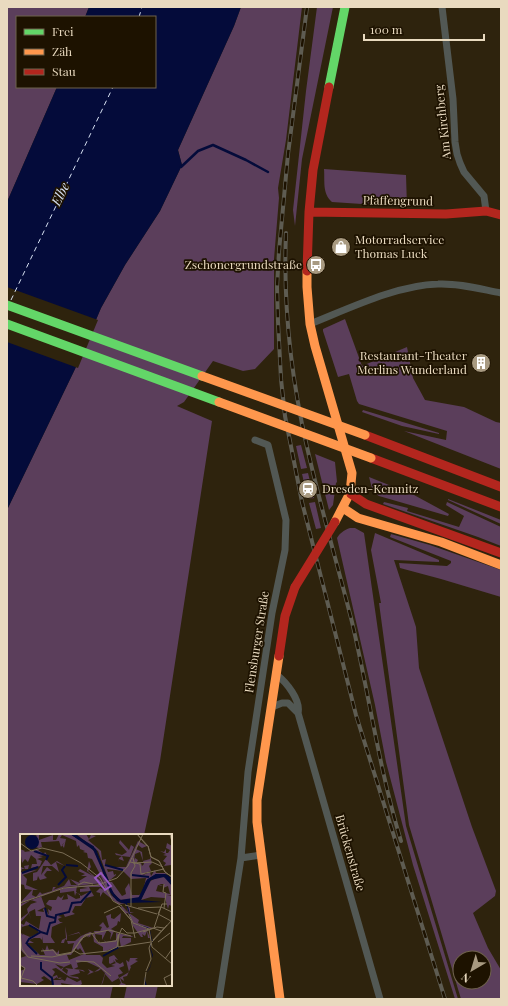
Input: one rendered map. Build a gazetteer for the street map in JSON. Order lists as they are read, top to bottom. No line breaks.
{"streets":{"main road":["Pfaffengrund"],"street":["Am Kirchberg","Flensburger Straße","Brückenstraße"]},"crossings":[["Am Kirchberg","Pfaffengrund"]],"water":["Elbe"],"places":{"shop":["Motorradservice Thomas Luck"],"bus stop":["Zschonergrundstraße"],"building":["Restaurant-Theater Merlins Wunderland"],"station":["Dresden-Kemnitz"]},"legend":["Frei","Zäh","Stau"],"scale_bar":"100 m","north":"bottom left"}
